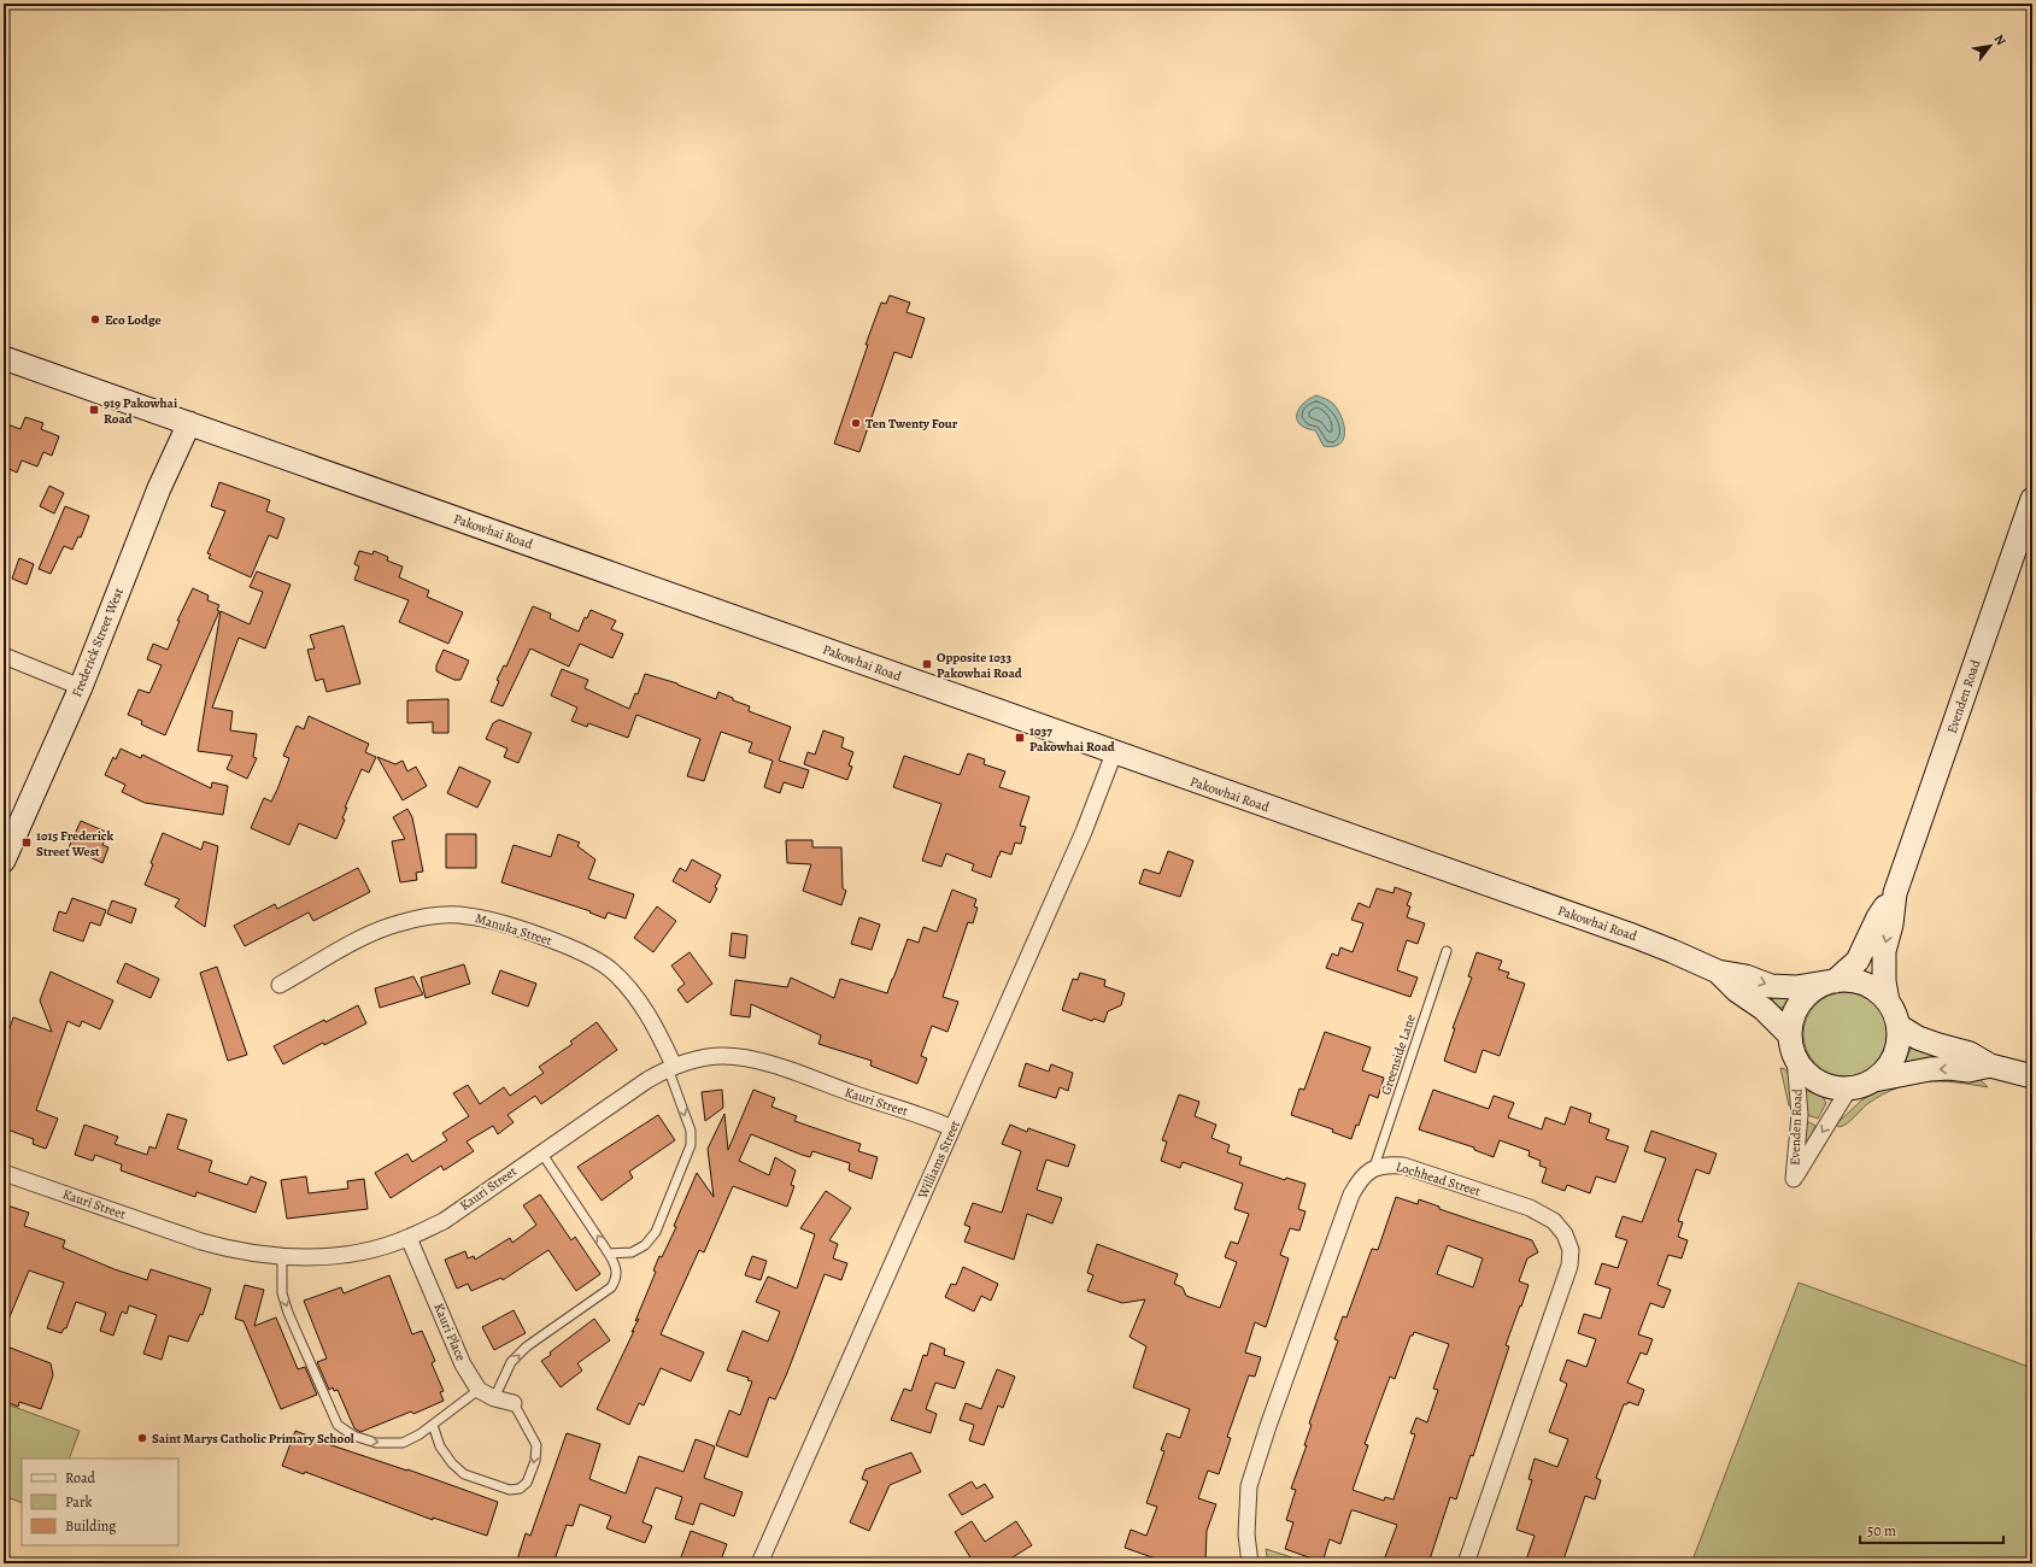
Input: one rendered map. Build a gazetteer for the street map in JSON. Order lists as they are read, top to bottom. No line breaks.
{"streets":{"main road":["Pakowhai Road","Frederick Street West","Evenden Road"],"street":["Manuka Street","Kauri Street","Williams Street","Lochhead Street","Kauri Place"],"lane":["Greenside Lane"]},"crossings":[["Pakowhai Road","Frederick Street West"],["Pakowhai Road","Evenden Road"],["Pakowhai Road","Williams Street"],["Manuka Street","Kauri Street"],["Greenside Lane","Lochhead Street"],["Kauri Street","Williams Street"],["Kauri Street","Kauri Place"]],"places":{"other":["Eco Lodge","Ten Twenty Four","Saint Marys Catholic Primary School"],"transit":["919 Pakowhai Road","Opposite 1033 Pakowhai Road","1037 Pakowhai Road","1015 Frederick Street West"]},"legend":["Road","Park","Building"],"scale_bar":"50 m","north":"top right"}
